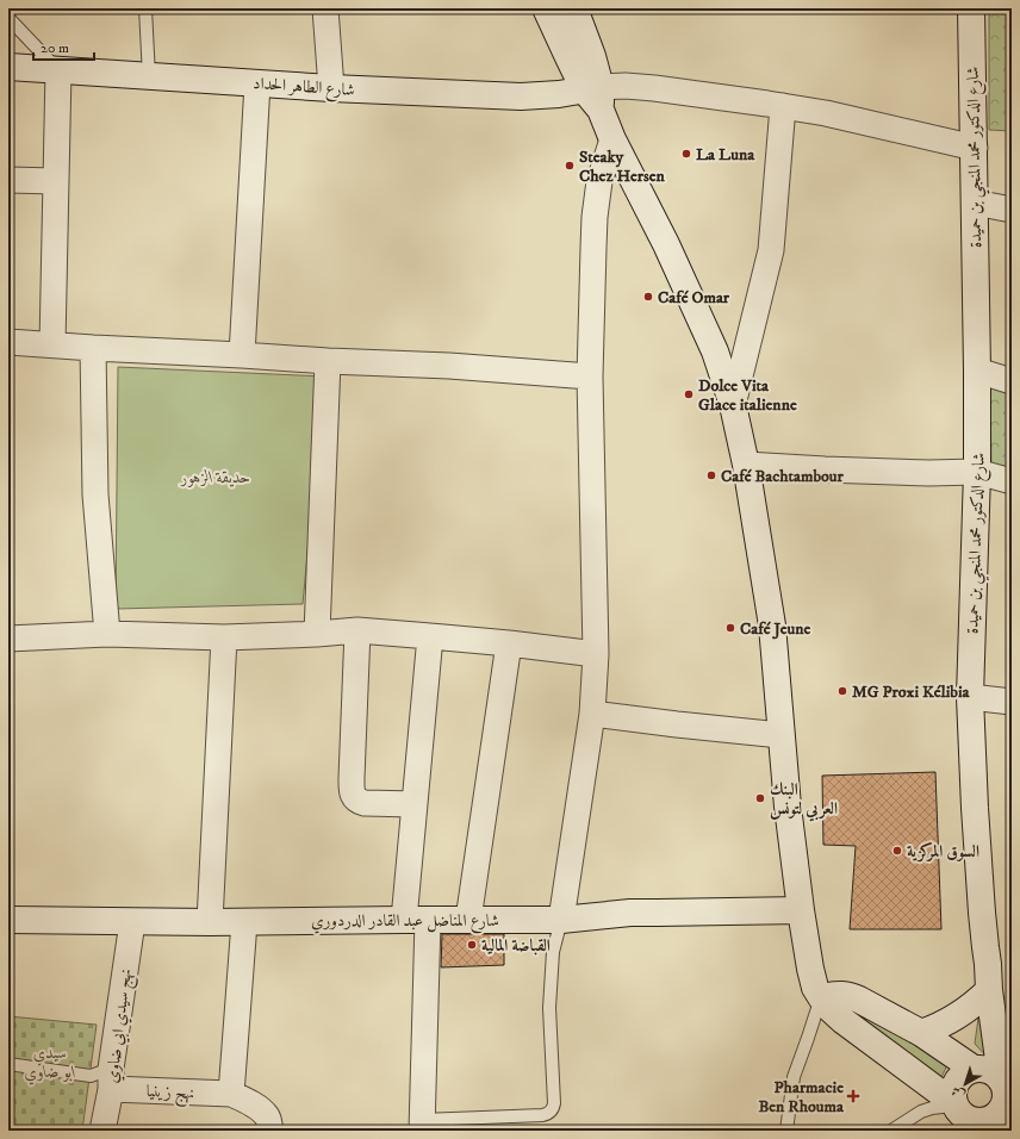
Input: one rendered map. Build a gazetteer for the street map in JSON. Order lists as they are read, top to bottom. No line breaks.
{"streets":{"street":["شارع الطاهر الحداد","شارع الدكتور محمد المنجي بن حميدة","شارع المناضل عبد القادر الدردوري","نهج سيدي ابي ضاوي","نهج زينيا"]},"crossings":[["شارع المناضل عبد القادر الدردوري","نهج سيدي ابي ضاوي"],["نهج سيدي ابي ضاوي","نهج زينيا"]],"parks":["حديقة الزهور","سيدي ابو ضاوي"],"places":{"other":["La Luna","Steaky Chez Hersen","Café Omar","Dolce Vita Glace italienne","Café Bachtambour","Café Jeune","MG Proxi Kélibia","البنك العربي لتونس","السوق المركزية","القباضة المالية"],"health":["Pharmacie Ben Rhouma"]},"scale_bar":"20 m","north":"bottom left"}
